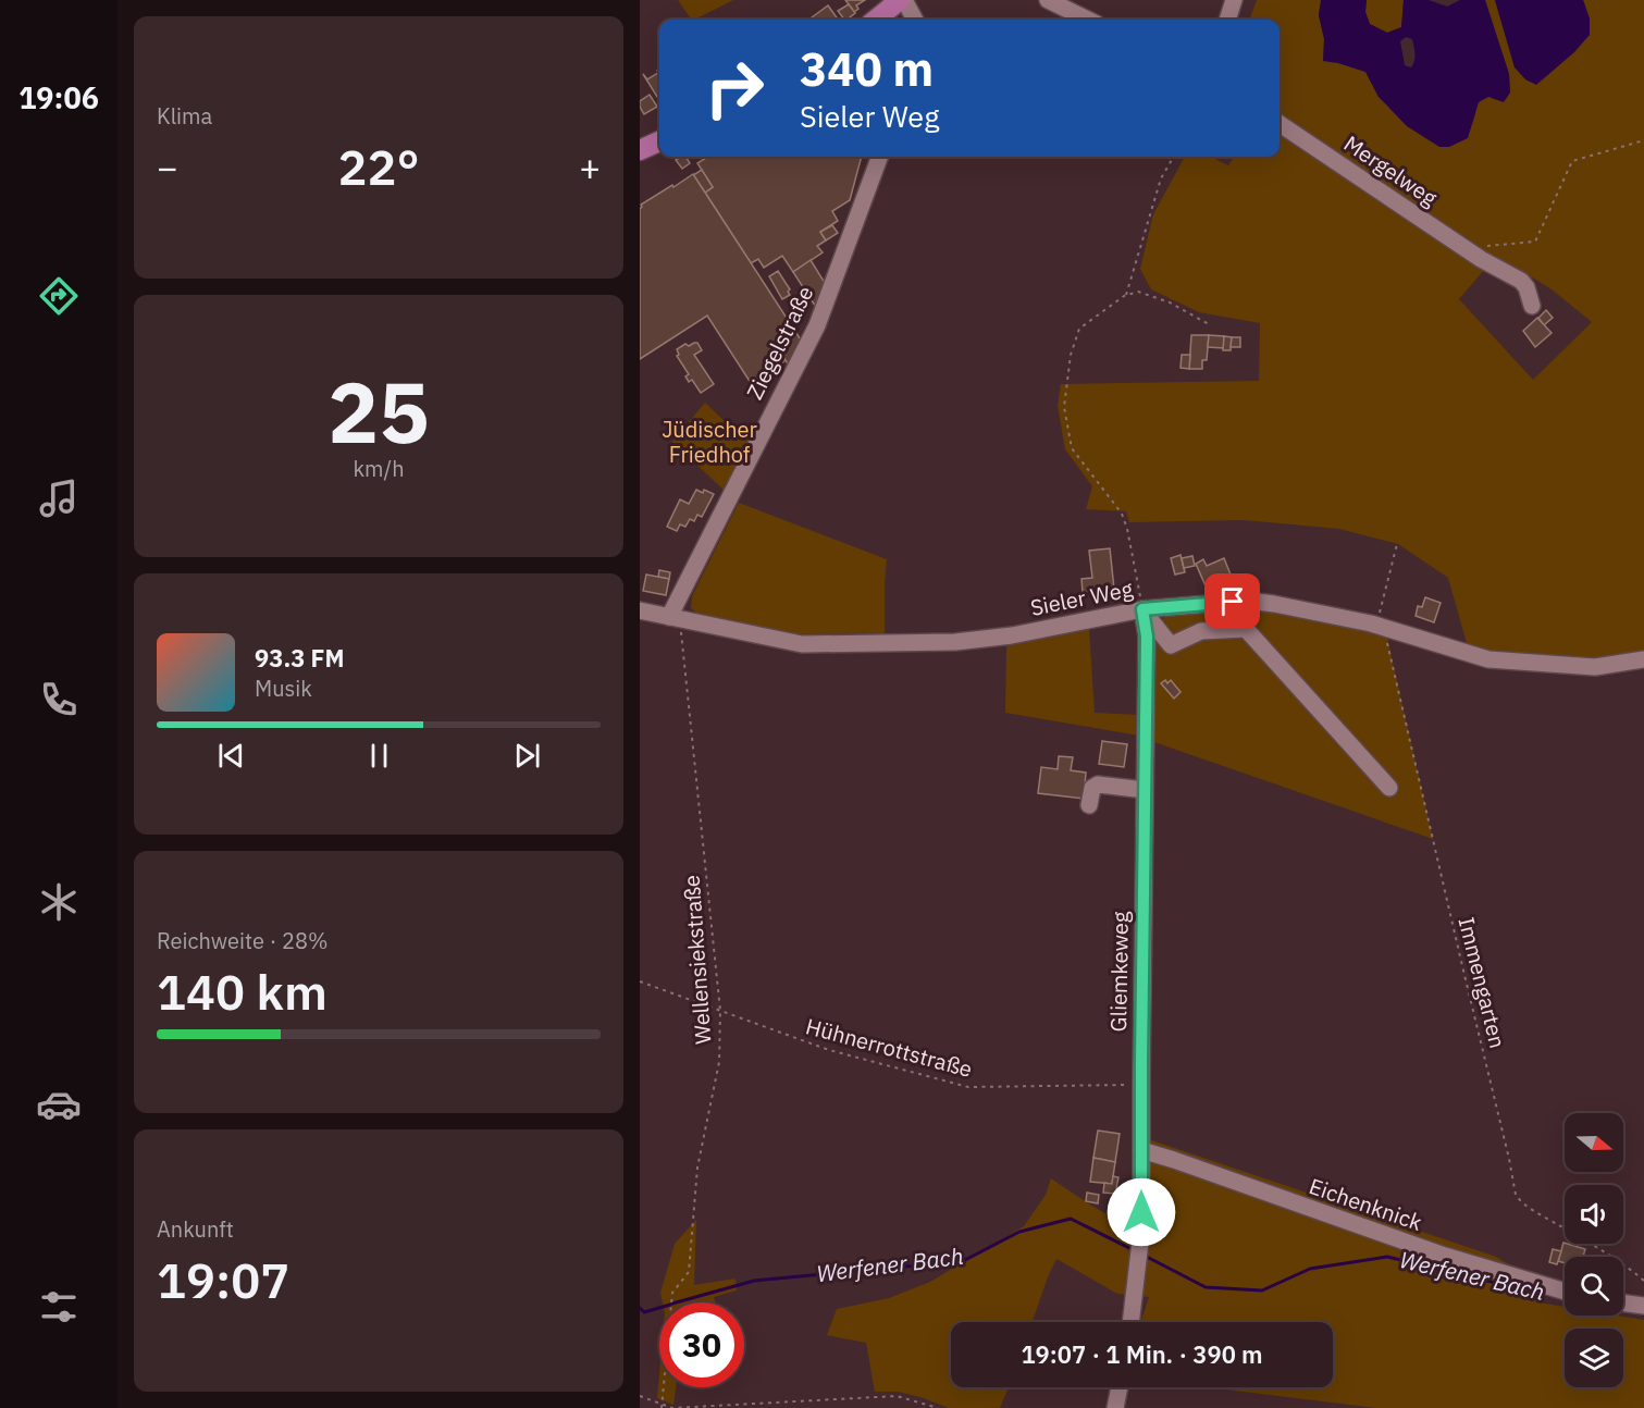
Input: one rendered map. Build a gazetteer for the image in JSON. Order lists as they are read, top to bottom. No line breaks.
{"streets":{"street":["Mergelweg","Ziegelstraße","Sieler Weg","Gliemkeweg","Eichenknick"],"path":["Wellensiekstraße","Immengarten","Hühnerrottstraße"]},"crossings":[["Ziegelstraße","Sieler Weg"],["Ziegelstraße","Wellensiekstraße"],["Sieler Weg","Wellensiekstraße"],["Sieler Weg","Gliemkeweg"],["Sieler Weg","Immengarten"],["Wellensiekstraße","Hühnerrottstraße"],["Gliemkeweg","Hühnerrottstraße"],["Gliemkeweg","Eichenknick"]],"water":["Werfener Bach"],"parks":["Jüdischer Friedhof"],"north":"right","page":{"tabs":"19:06","tile":["Klima",["25","km/h"],["Reichweite · 28%","140 km"],["Ankunft","19:07"]],"turn":["340 m","Sieler Weg"],"heat":["−","22°","+"],"song":["93.3 FM","Musik"],"limit":"30","trip":"19:07 · 1 Min. · 390 m"}}
